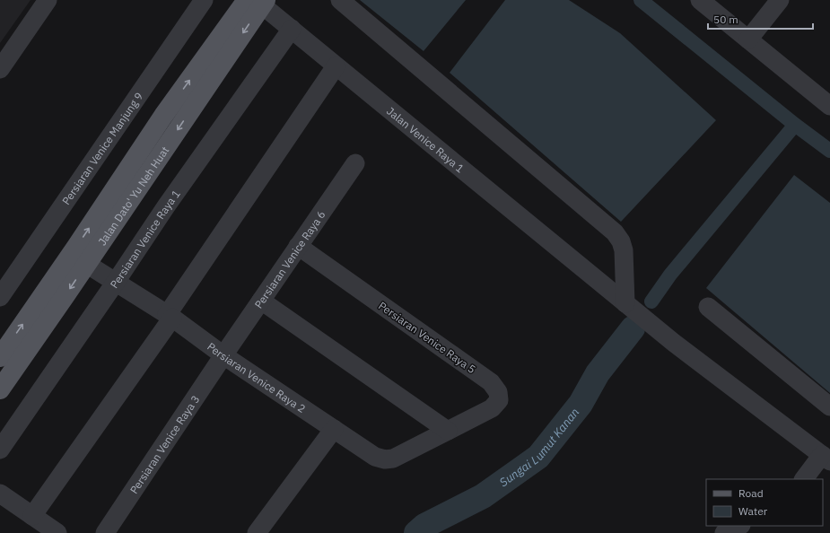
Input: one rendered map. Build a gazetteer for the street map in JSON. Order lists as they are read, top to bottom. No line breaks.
{"streets":{"main road":["Jalan Dato' Yu Neh Huat"],"street":["Jalan Venice Raya 1","Persiaran Venice Manjung 9","Persiaran Venice Raya 1","Persiaran Venice Raya 6","Persiaran Venice Raya 5","Persiaran Venice Raya 2","Persiaran Venice Raya 3"]},"crossings":[["Jalan Venice Raya 1","Jalan Dato' Yu Neh Huat"],["Jalan Venice Raya 1","Persiaran Venice Raya 1"],["Jalan Dato' Yu Neh Huat","Persiaran Venice Raya 2"],["Persiaran Venice Raya 1","Persiaran Venice Raya 2"],["Persiaran Venice Raya 6","Persiaran Venice Raya 5"],["Persiaran Venice Raya 6","Persiaran Venice Raya 2"],["Persiaran Venice Raya 6","Persiaran Venice Raya 3"],["Persiaran Venice Raya 5","Persiaran Venice Raya 2"],["Persiaran Venice Raya 2","Persiaran Venice Raya 3"]],"water":["Sungai Lumut Kanan"],"legend":["Road","Water"],"scale_bar":"50 m"}
